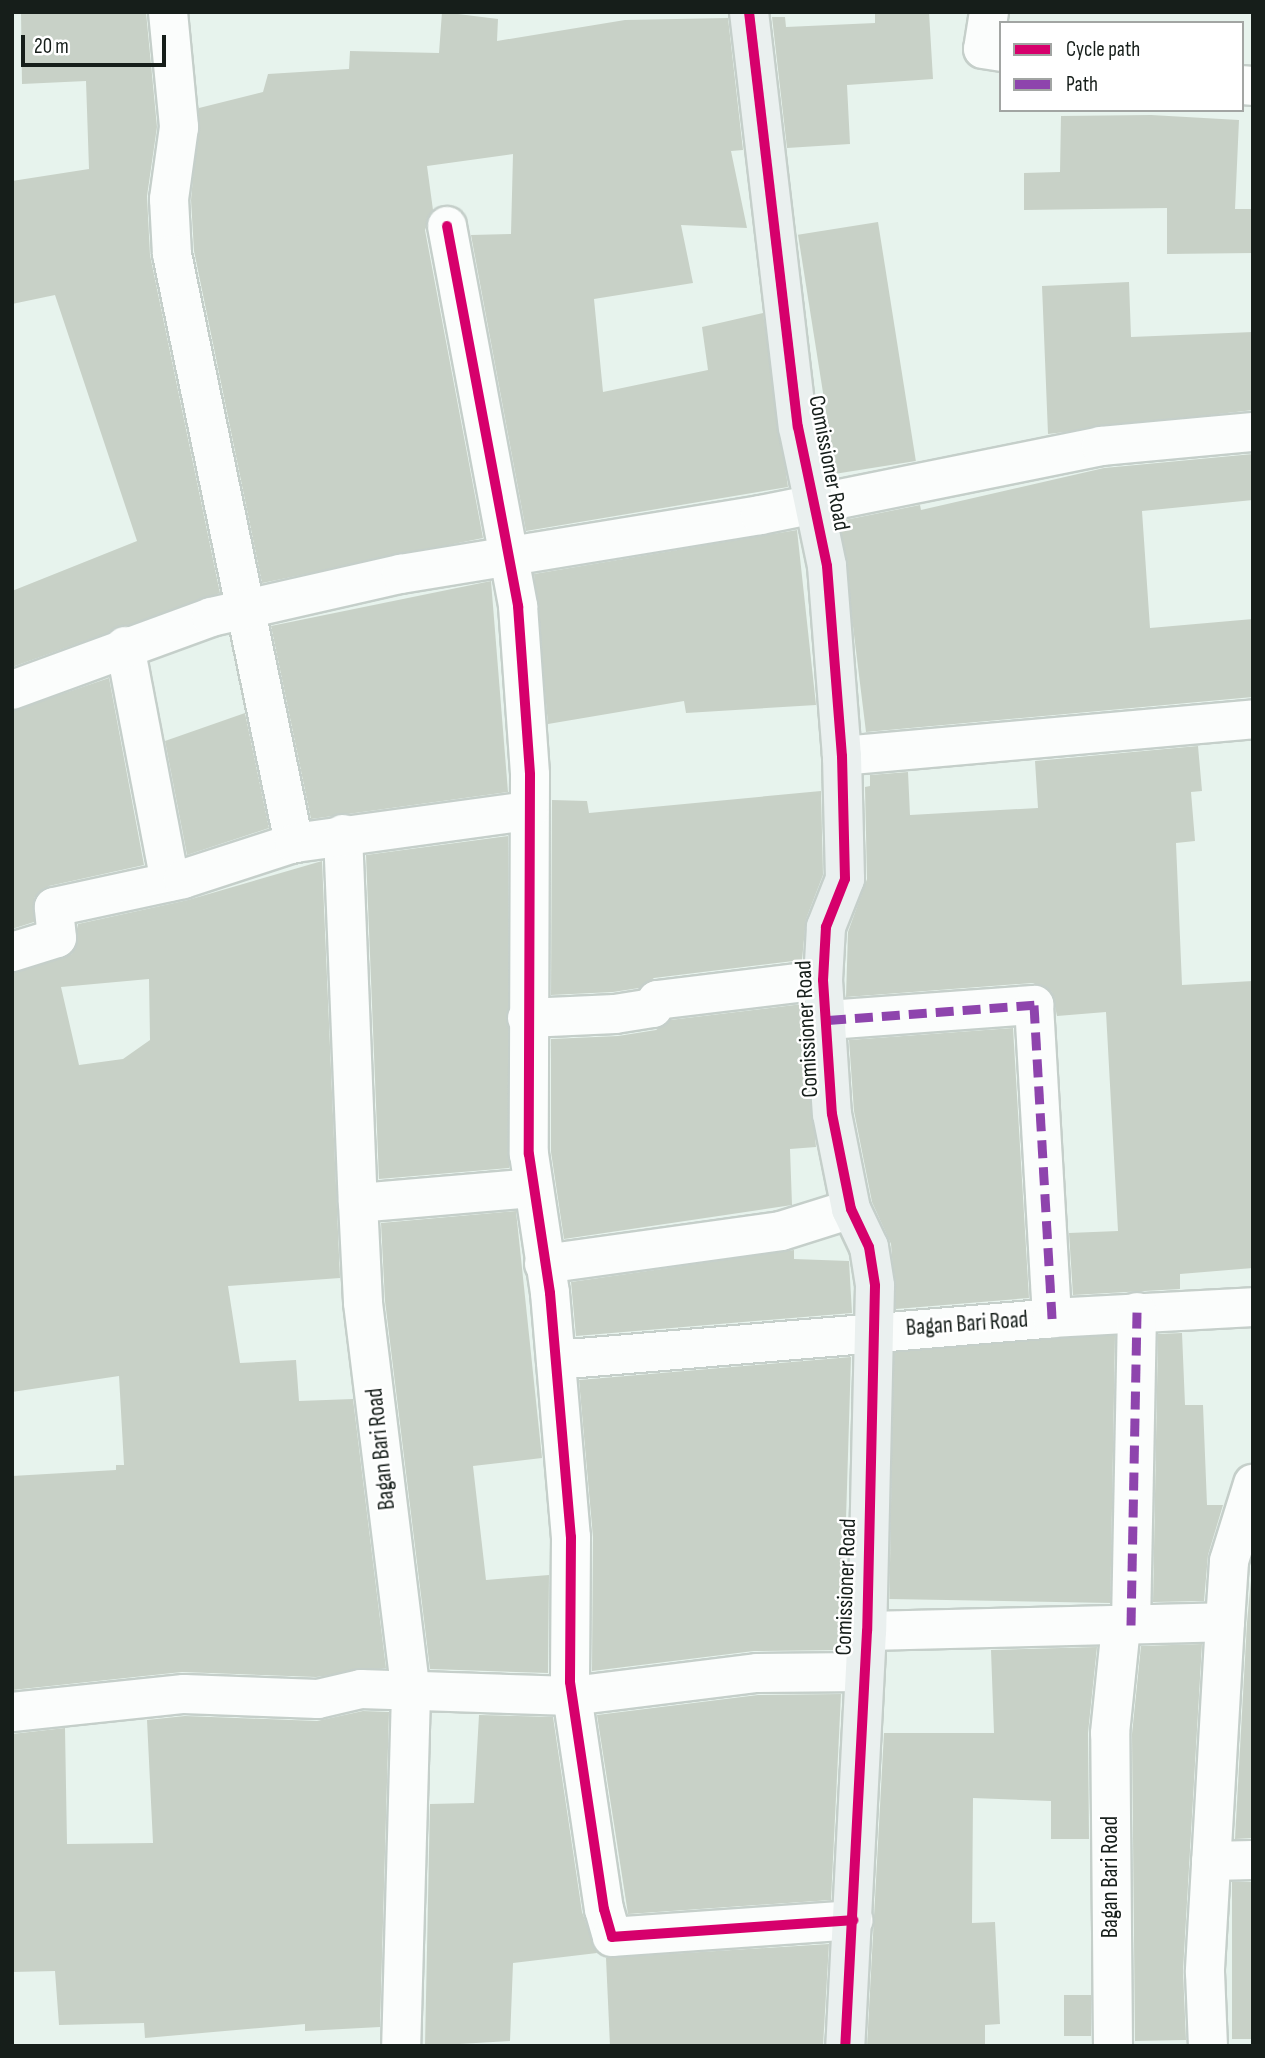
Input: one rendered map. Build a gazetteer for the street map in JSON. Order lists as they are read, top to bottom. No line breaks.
{"streets":{"street":["Comissioner Road","Bagan Bari Road"]},"crossings":[["Comissioner Road","Bagan Bari Road"]],"legend":["Cycle path","Path"],"scale_bar":"20 m"}
